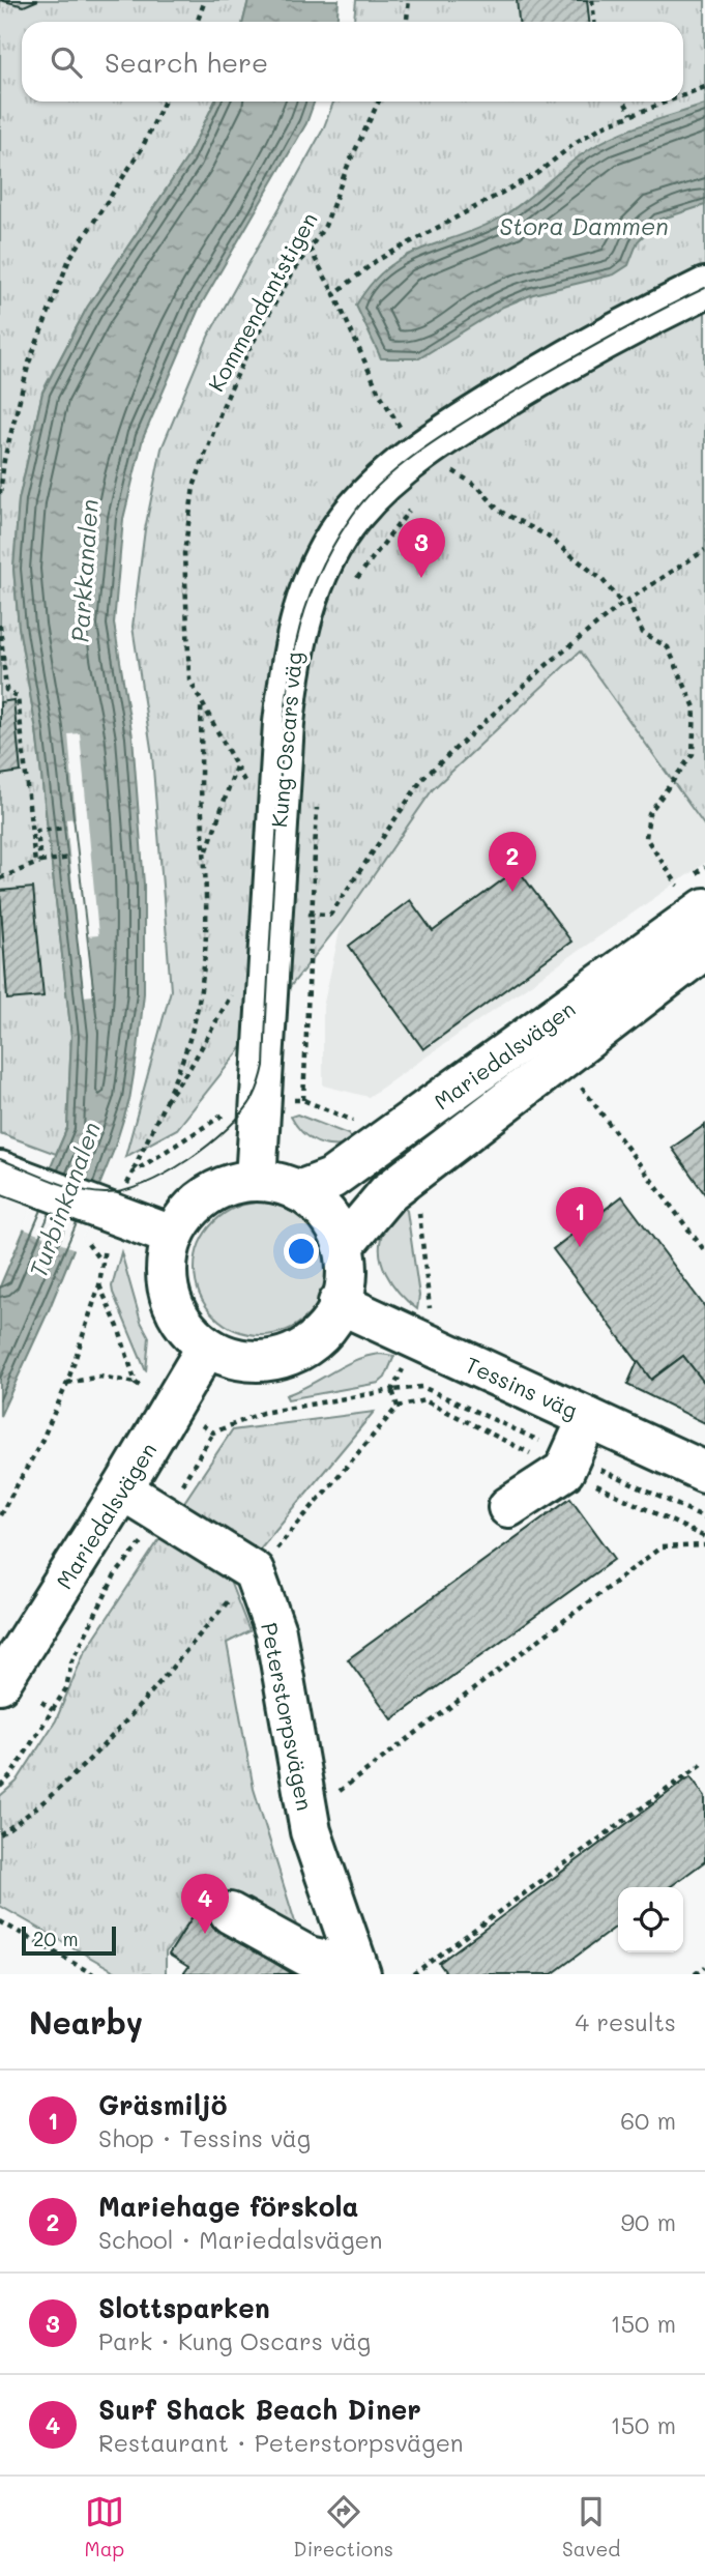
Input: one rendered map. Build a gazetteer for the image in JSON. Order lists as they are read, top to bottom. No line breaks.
{"streets":{"street":["Kung Oscars väg","Mariedalsvägen","Tessins väg","Peterstorpsvägen"],"path":["Kommendantstigen"]},"crossings":[["Kommendantstigen","Kung Oscars väg"],["Kung Oscars väg","Mariedalsvägen"],["Kung Oscars väg","Tessins väg"],["Mariedalsvägen","Tessins väg"]],"water":["Stora Dammen","Parkkanalen","Turbinkanalen"],"scale_bar":"20 m","page":{"search":"Search here","pins":["3","2","1","4"],"scale":"20 m","heading":["Nearby","4 results"],"list":[{"mark":"1","name":"Gräsmiljö","note":"Shop · Tessins väg","value":"60 m"},{"mark":"2","name":"Mariehage förskola","note":"School · Mariedalsvägen","value":"90 m"},{"mark":"3","name":"Slottsparken","note":"Park · Kung Oscars väg","value":"150 m"},{"mark":"4","name":"Surf Shack Beach Diner","note":"Restaurant · Peterstorpsvägen","value":"150 m"}],"nav":["Map","Directions","Saved"]}}
